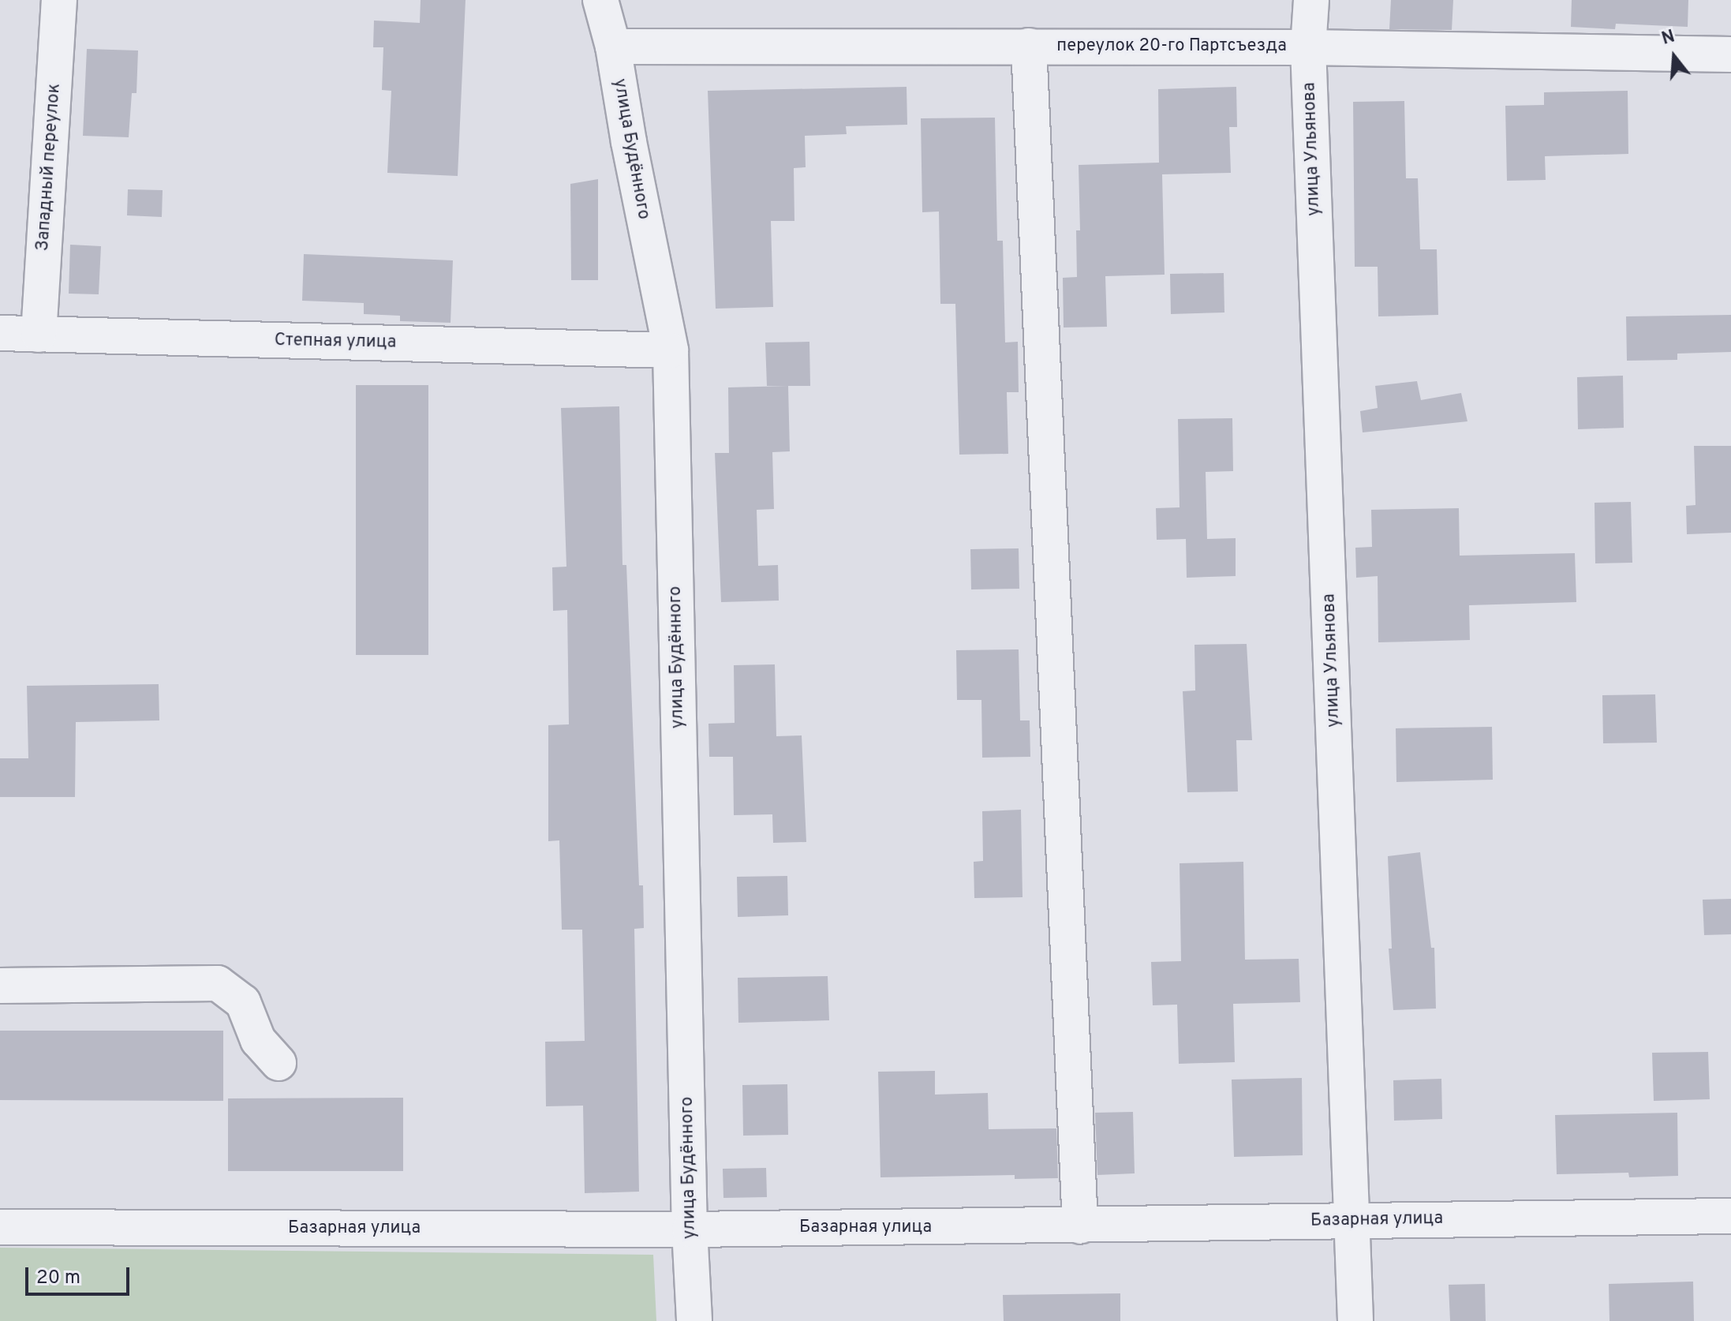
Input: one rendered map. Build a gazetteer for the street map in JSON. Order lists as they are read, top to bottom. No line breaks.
{"streets":{"street":["переулок 20-го Партсъезда","улица Будённого","улица Ульянова","Западный переулок","Степная улица","Базарная улица"]},"crossings":[["переулок 20-го Партсъезда","улица Будённого"],["переулок 20-го Партсъезда","улица Ульянова"],["улица Будённого","Степная улица"],["улица Будённого","Базарная улица"],["улица Ульянова","Базарная улица"],["Западный переулок","Степная улица"]],"scale_bar":"20 m","north":"top"}
